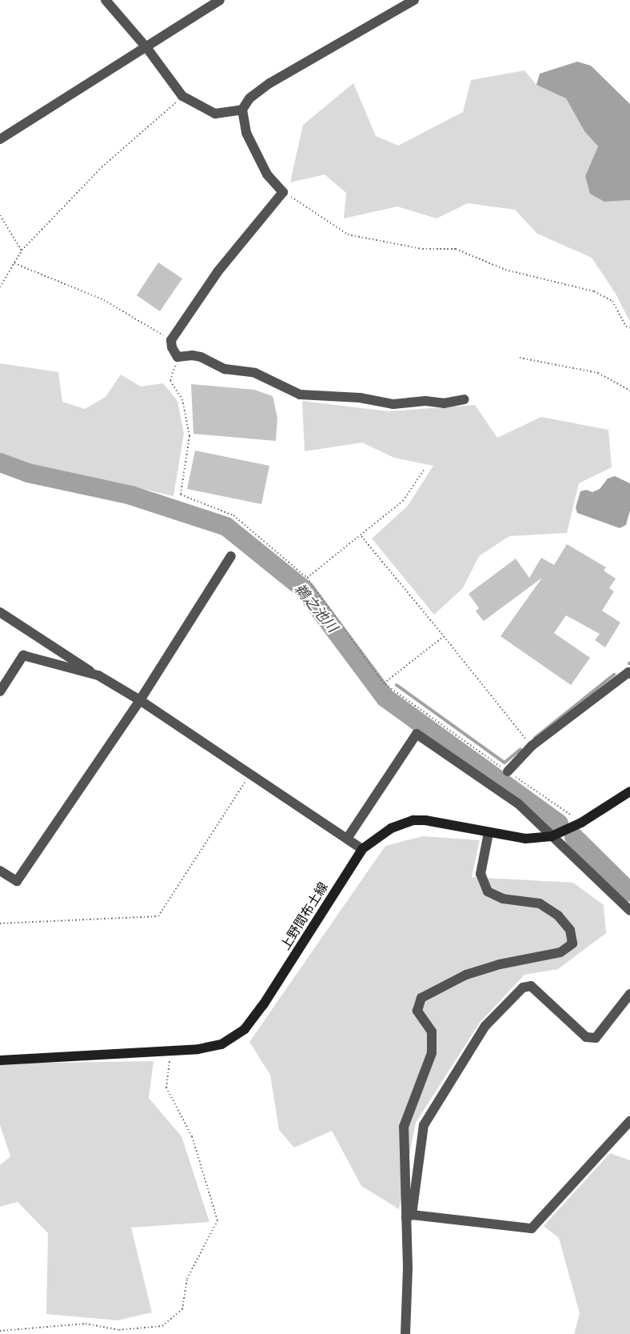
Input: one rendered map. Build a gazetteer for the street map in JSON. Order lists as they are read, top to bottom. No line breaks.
{"streets":{"main road":["上野間布土線"]},"water":["鵜之池川"]}
